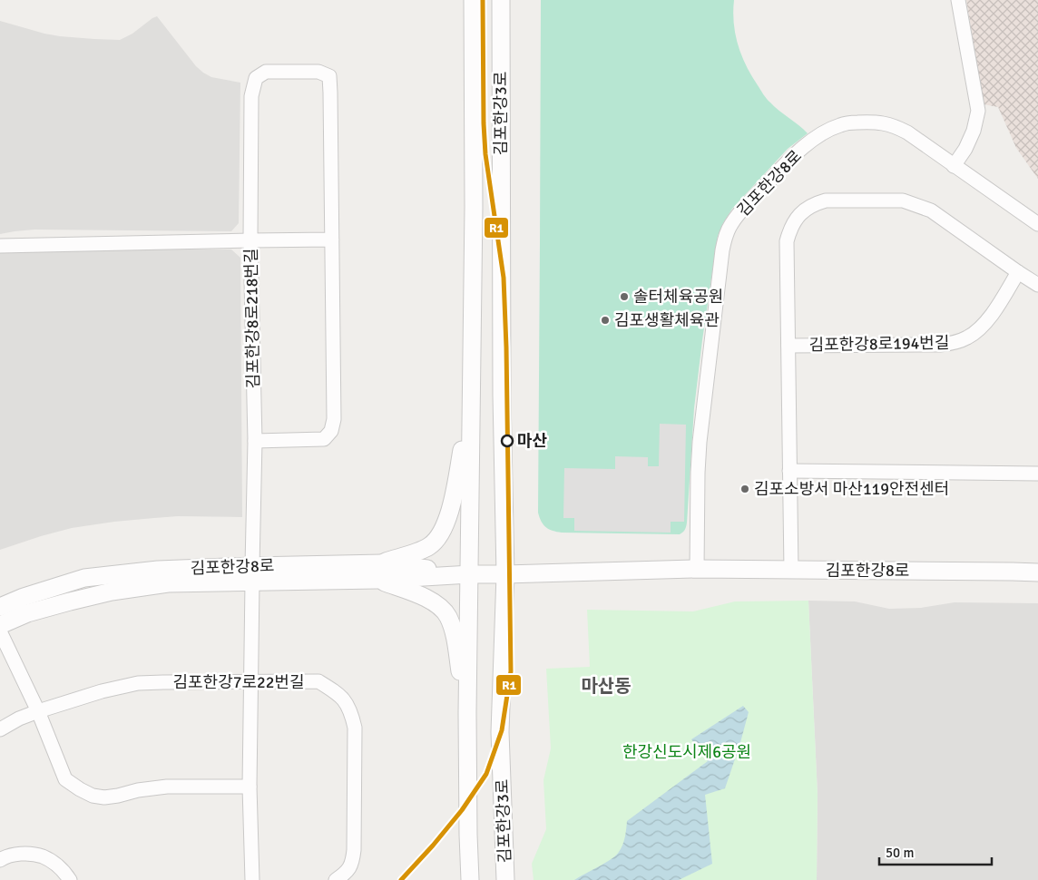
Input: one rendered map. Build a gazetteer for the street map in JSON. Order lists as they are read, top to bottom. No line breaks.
{"streets":{"street":["김포한강3로","김포한강8로","김포한강8로218번길","김포한강8로194번길","김포한강7로22번길"]},"crossings":[["김포한강3로","김포한강8로"],["김포한강8로","김포한강8로218번길"],["김포한강8로","김포한강8로194번길"],["김포한강8로218번길","김포한강7로22번길"]],"districts":["마산동"],"parks":["한강신도시제6공원"],"places":["솔터체육공원","김포생활체육관","마산","김포소방서 마산119안전센터"],"lines":["transit line R1"],"scale_bar":"50 m"}
